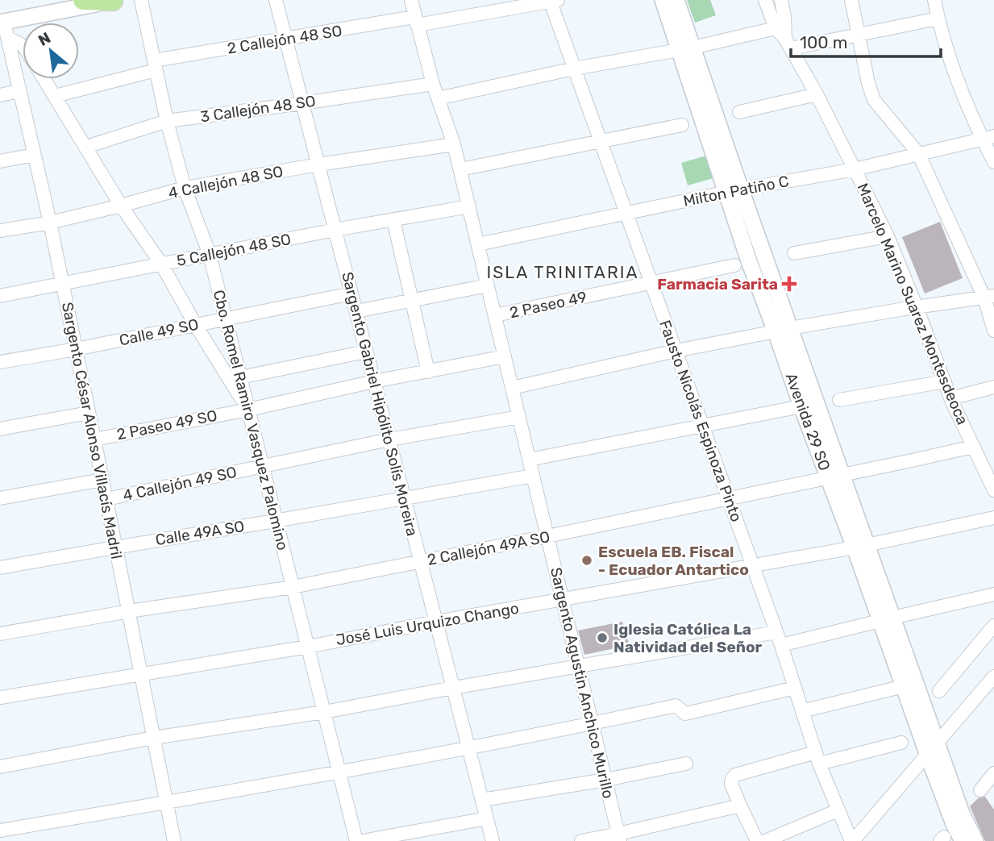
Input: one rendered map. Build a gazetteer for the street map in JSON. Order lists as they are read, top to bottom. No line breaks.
{"streets":{"street":["2 Callejón 48 SO","3 Callejón 48 SO","4 Callejón 48 SO","Milton Patiño C","5 Callejón 48 SO","Marcelo Marino Suarez Montesdeoca","2 Paseo 49","Calle 49 SO","Sargento Gabriel Hipólito Solís Moreira","Cbo. Romel Ramiro Vasquez Palomino","Fausto Nicolás Espinoza Pinto","Avenida 29 SO","2 Paseo 49 SO","Sargento César Alonso Villacís Madril","4 Callejón 49 SO","Calle 49A SO","2 Callejón 49A SO","José Luis Urquizo Chango","Sargento Agustin Anchico Murillo"]},"crossings":[["2 Callejón 48 SO","Sargento Gabriel Hipólito Solís Moreira"],["2 Callejón 48 SO","Cbo. Romel Ramiro Vasquez Palomino"],["2 Callejón 48 SO","Fausto Nicolás Espinoza Pinto"],["2 Callejón 48 SO","Sargento Agustin Anchico Murillo"],["3 Callejón 48 SO","Sargento Gabriel Hipólito Solís Moreira"],["3 Callejón 48 SO","Cbo. Romel Ramiro Vasquez Palomino"],["3 Callejón 48 SO","Sargento Agustin Anchico Murillo"],["4 Callejón 48 SO","Sargento Gabriel Hipólito Solís Moreira"],["4 Callejón 48 SO","Cbo. Romel Ramiro Vasquez Palomino"],["4 Callejón 48 SO","Sargento César Alonso Villacís Madril"],["4 Callejón 48 SO","Sargento Agustin Anchico Murillo"],["Milton Patiño C","Marcelo Marino Suarez Montesdeoca"],["Milton Patiño C","Fausto Nicolás Espinoza Pinto"],["Milton Patiño C","Avenida 29 SO"],["Milton Patiño C","Sargento Agustin Anchico Murillo"],["5 Callejón 48 SO","Sargento Gabriel Hipólito Solís Moreira"],["5 Callejón 48 SO","Cbo. Romel Ramiro Vasquez Palomino"],["5 Callejón 48 SO","Sargento César Alonso Villacís Madril"],["5 Callejón 48 SO","Sargento Agustin Anchico Murillo"],["Marcelo Marino Suarez Montesdeoca","2 Callejón 49A SO"],["2 Paseo 49","Fausto Nicolás Espinoza Pinto"],["2 Paseo 49","Sargento Agustin Anchico Murillo"],["Calle 49 SO","Sargento Gabriel Hipólito Solís Moreira"],["Calle 49 SO","Cbo. Romel Ramiro Vasquez Palomino"],["Calle 49 SO","Sargento César Alonso Villacís Madril"],["Sargento Gabriel Hipólito Solís Moreira","2 Paseo 49 SO"],["Sargento Gabriel Hipólito Solís Moreira","4 Callejón 49 SO"],["Sargento Gabriel Hipólito Solís Moreira","Calle 49A SO"],["Sargento Gabriel Hipólito Solís Moreira","2 Callejón 49A SO"],["Sargento Gabriel Hipólito Solís Moreira","José Luis Urquizo Chango"],["Cbo. Romel Ramiro Vasquez Palomino","2 Paseo 49 SO"],["Cbo. Romel Ramiro Vasquez Palomino","4 Callejón 49 SO"],["Cbo. Romel Ramiro Vasquez Palomino","Calle 49A SO"],["Cbo. Romel Ramiro Vasquez Palomino","2 Callejón 49A SO"],["Cbo. Romel Ramiro Vasquez Palomino","José Luis Urquizo Chango"],["Fausto Nicolás Espinoza Pinto","2 Callejón 49A SO"],["Fausto Nicolás Espinoza Pinto","José Luis Urquizo Chango"],["Avenida 29 SO","2 Callejón 49A SO"],["Avenida 29 SO","José Luis Urquizo Chango"],["2 Paseo 49 SO","Sargento César Alonso Villacís Madril"],["2 Paseo 49 SO","Sargento Agustin Anchico Murillo"],["Sargento César Alonso Villacís Madril","4 Callejón 49 SO"],["Sargento César Alonso Villacís Madril","Calle 49A SO"],["Sargento César Alonso Villacís Madril","2 Callejón 49A SO"],["Sargento César Alonso Villacís Madril","José Luis Urquizo Chango"],["4 Callejón 49 SO","Sargento Agustin Anchico Murillo"],["Calle 49A SO","Sargento Agustin Anchico Murillo"],["2 Callejón 49A SO","Sargento Agustin Anchico Murillo"],["José Luis Urquizo Chango","Sargento Agustin Anchico Murillo"]],"districts":["ISLA TRINITARIA"],"places":{"health":["Farmacia Sarita"],"other":["Escuela EB. Fiscal - Ecuador Antartico","Iglesia Católica La Natividad del Señor"]},"scale_bar":"100 m","north":"top left"}
